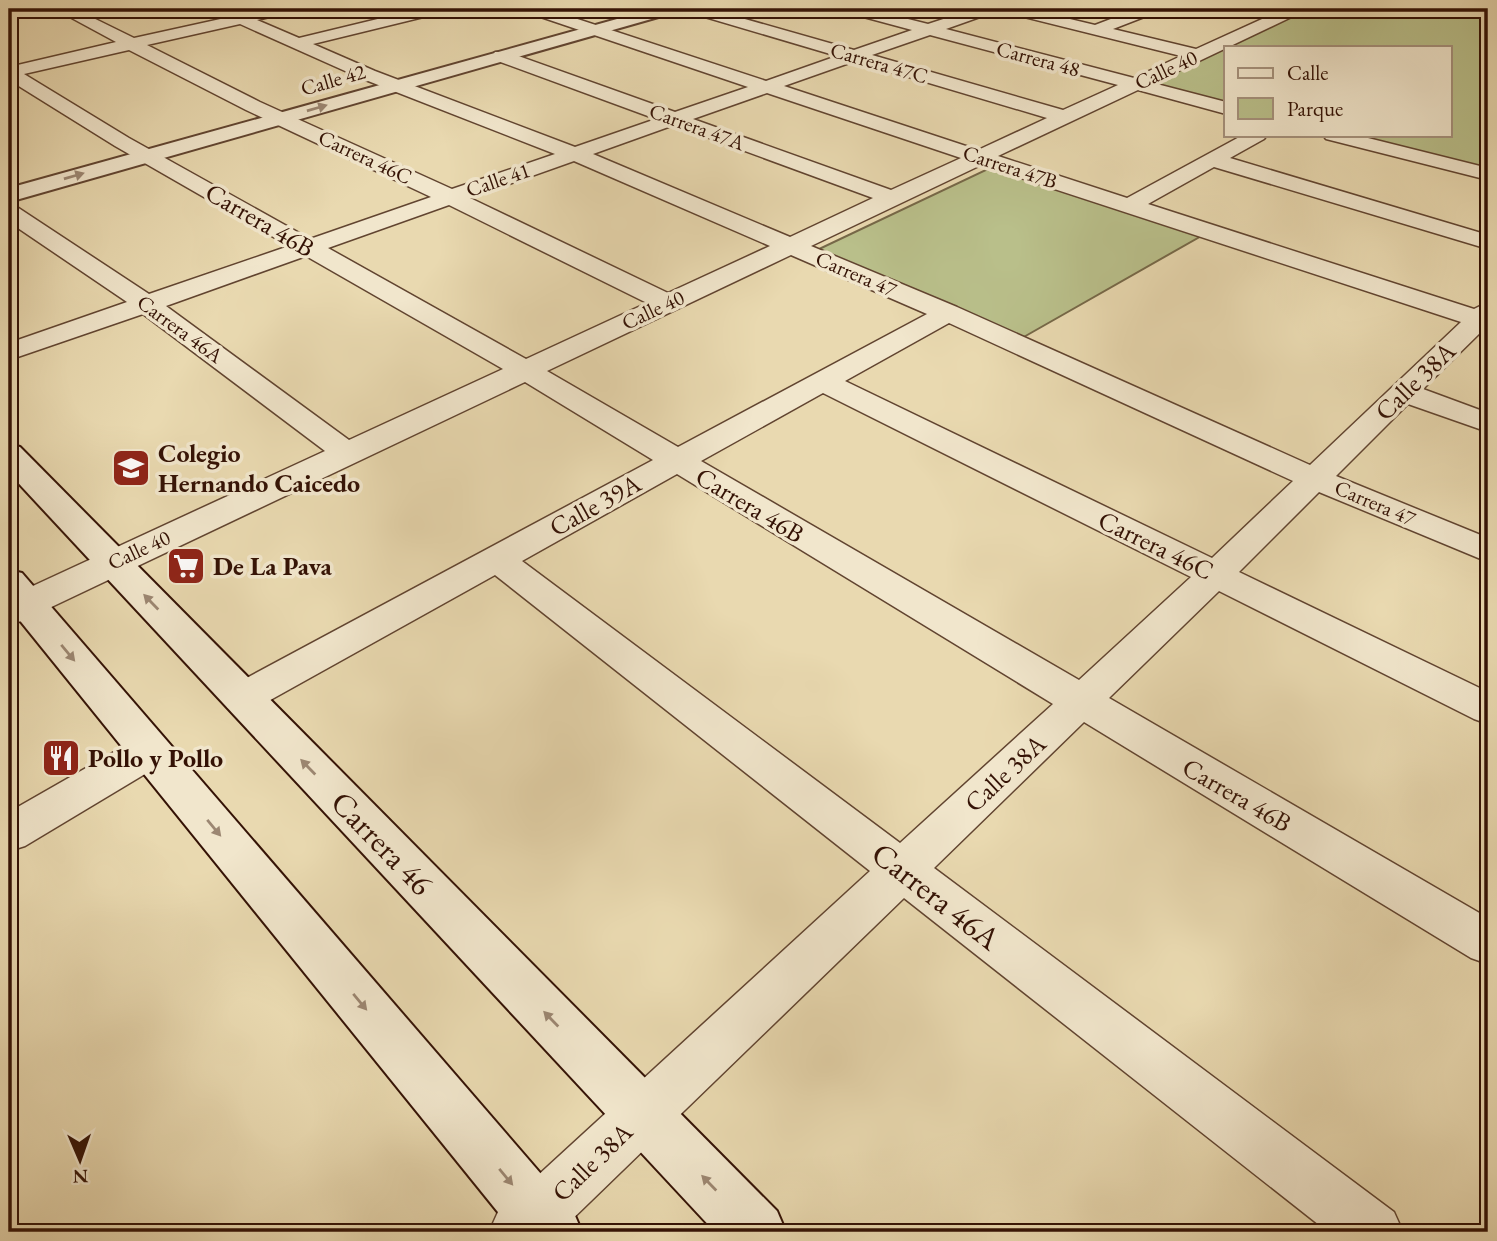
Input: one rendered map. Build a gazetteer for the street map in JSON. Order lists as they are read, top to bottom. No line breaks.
{"streets":{"street":["Carrera 48","Carrera 47C","Calle 40","Calle 42","Carrera 47A","Carrera 46C","Carrera 47B","Calle 41","Carrera 46B","Carrera 47","Carrera 46A","Calle 38A","Calle 39A","Carrera 46"]},"crossings":[["Carrera 48","Calle 40"],["Carrera 48","Calle 41"],["Carrera 47C","Calle 40"],["Carrera 47C","Calle 41"],["Calle 40","Carrera 47A"],["Calle 40","Carrera 46C"],["Calle 40","Carrera 47B"],["Calle 40","Carrera 46B"],["Calle 40","Carrera 47"],["Calle 40","Carrera 46A"],["Calle 40","Carrera 46"],["Calle 42","Carrera 47A"],["Calle 42","Carrera 46C"],["Calle 42","Carrera 47B"],["Calle 42","Carrera 46B"],["Calle 42","Carrera 47"],["Carrera 47A","Calle 41"],["Carrera 46C","Calle 41"],["Carrera 46C","Calle 38A"],["Carrera 46C","Calle 39A"],["Carrera 47B","Calle 41"],["Carrera 47B","Calle 38A"],["Calle 41","Carrera 46B"],["Calle 41","Carrera 47"],["Calle 41","Carrera 46A"],["Carrera 46B","Calle 38A"],["Carrera 46B","Calle 39A"],["Carrera 47","Calle 38A"],["Carrera 47","Calle 39A"],["Carrera 46A","Calle 38A"],["Carrera 46A","Calle 39A"],["Calle 38A","Carrera 46"],["Calle 39A","Carrera 46"]],"places":{"school or university":["Colegio Hernando Caicedo"],"supermarket":["De La Pava"],"restaurant":["Pollo y Pollo"]},"legend":["Calle","Parque"],"north":"bottom"}
